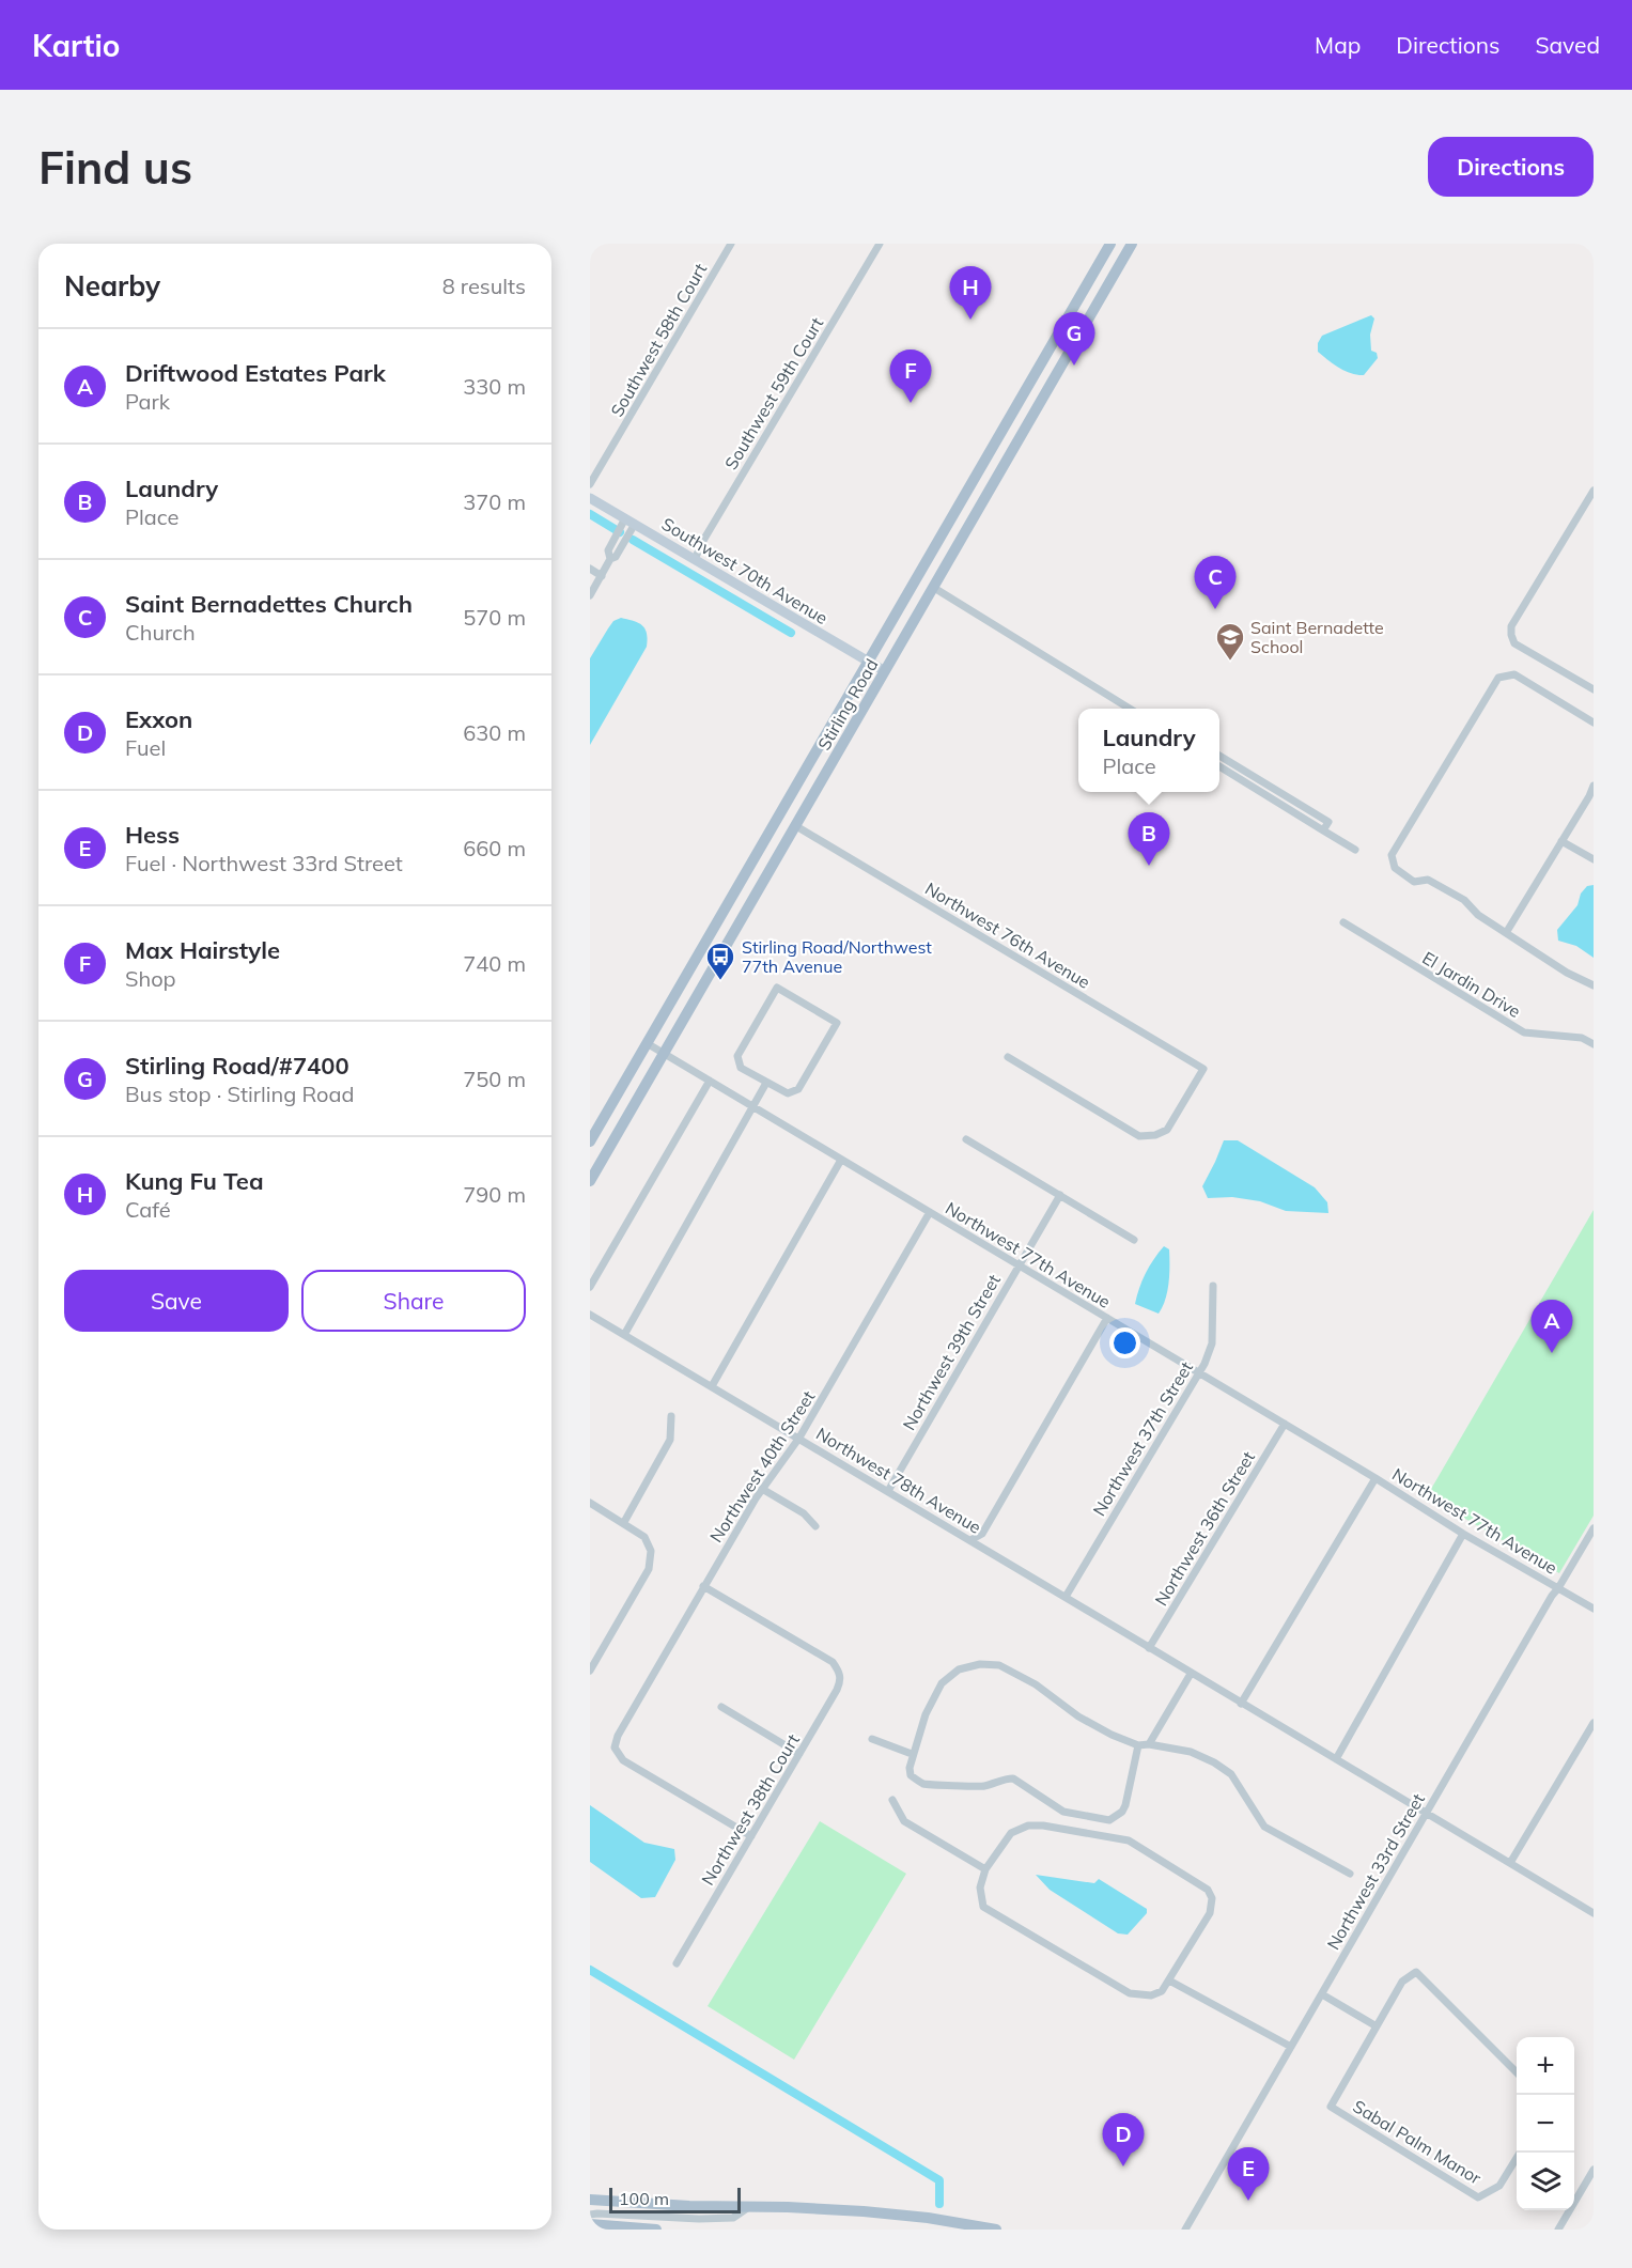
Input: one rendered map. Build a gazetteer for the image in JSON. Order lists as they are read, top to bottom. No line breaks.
{"streets":{"main road":["Stirling Road"],"street":["Southwest 58th Court","Southwest 59th Court","Southwest 70th Avenue","Northwest 76th Avenue","El Jardin Drive","Northwest 77th Avenue","Northwest 39th Street","Northwest 37th Street","Northwest 40th Street","Northwest 78th Avenue","Northwest 36th Street","Northwest 38th Court","Northwest 33rd Street","Sabal Palm Manor"]},"crossings":[["Southwest 59th Court","Southwest 70th Avenue"],["Southwest 70th Avenue","Stirling Road"],["Stirling Road","Northwest 76th Avenue"],["Stirling Road","Northwest 77th Avenue"],["Northwest 77th Avenue","Northwest 39th Street"],["Northwest 77th Avenue","Northwest 37th Street"],["Northwest 77th Avenue","Northwest 40th Street"],["Northwest 77th Avenue","Northwest 36th Street"],["Northwest 77th Avenue","Northwest 33rd Street"],["Northwest 39th Street","Northwest 78th Avenue"],["Northwest 37th Street","Northwest 78th Avenue"],["Northwest 40th Street","Northwest 78th Avenue"],["Northwest 40th Street","Northwest 38th Court"],["Northwest 78th Avenue","Northwest 36th Street"],["Northwest 78th Avenue","Northwest 33rd Street"]],"places":{"school or university":["Saint Bernadette School"],"bus stop":["Stirling Road/Northwest 77th Avenue"]},"scale_bar":"100 m","page":{"header":"Kartio","nav":["Map","Directions","Saved"],"buttons":["Directions",["Save","Share"]],"title":"Find us","heading":["Nearby","8 results"],"pins":["H","G","F","C","B","A","D","E"],"list":[{"mark":"A","name":"Driftwood Estates Park","note":"Park","value":"330 m"},{"mark":"B","name":"Laundry","note":"Place","value":"370 m"},{"mark":"C","name":"Saint Bernadettes Church","note":"Church","value":"570 m"},{"mark":"D","name":"Exxon","note":"Fuel","value":"630 m"},{"mark":"E","name":"Hess","note":"Fuel · Northwest 33rd Street","value":"660 m"},{"mark":"F","name":"Max Hairstyle","note":"Shop","value":"740 m"},{"mark":"G","name":"Stirling Road/#7400","note":"Bus stop · Stirling Road","value":"750 m"},{"mark":"H","name":"Kung Fu Tea","note":"Café","value":"790 m"}],"popup":["Laundry","Place"],"map_buttons":["+","−"],"scale":"100 m"}}
